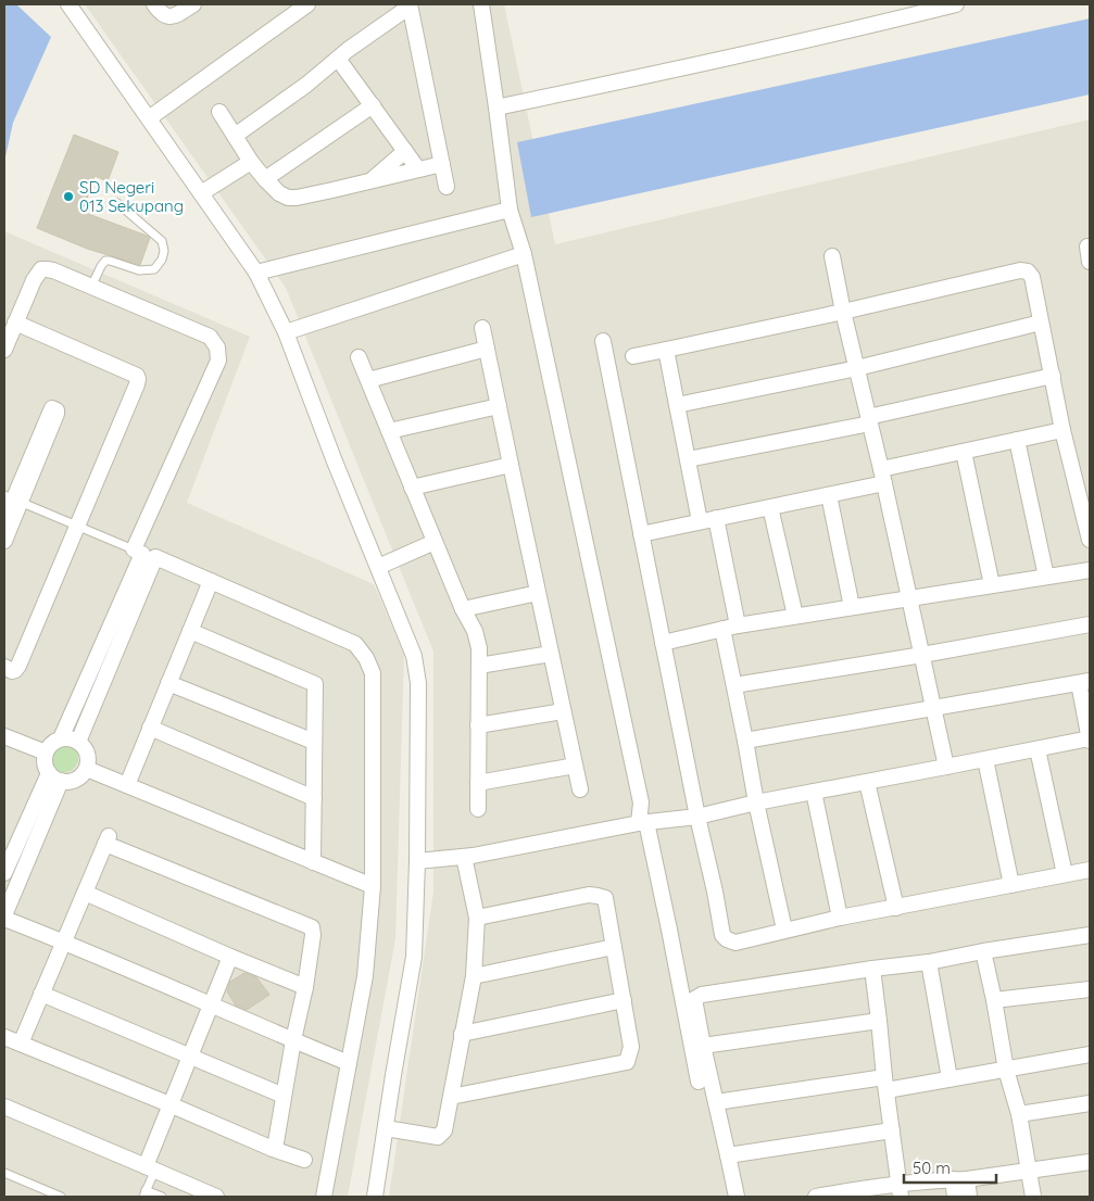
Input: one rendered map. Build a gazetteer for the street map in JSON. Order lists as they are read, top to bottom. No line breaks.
{"places":["SD Negeri 013 Sekupang"],"scale_bar":"50 m"}
